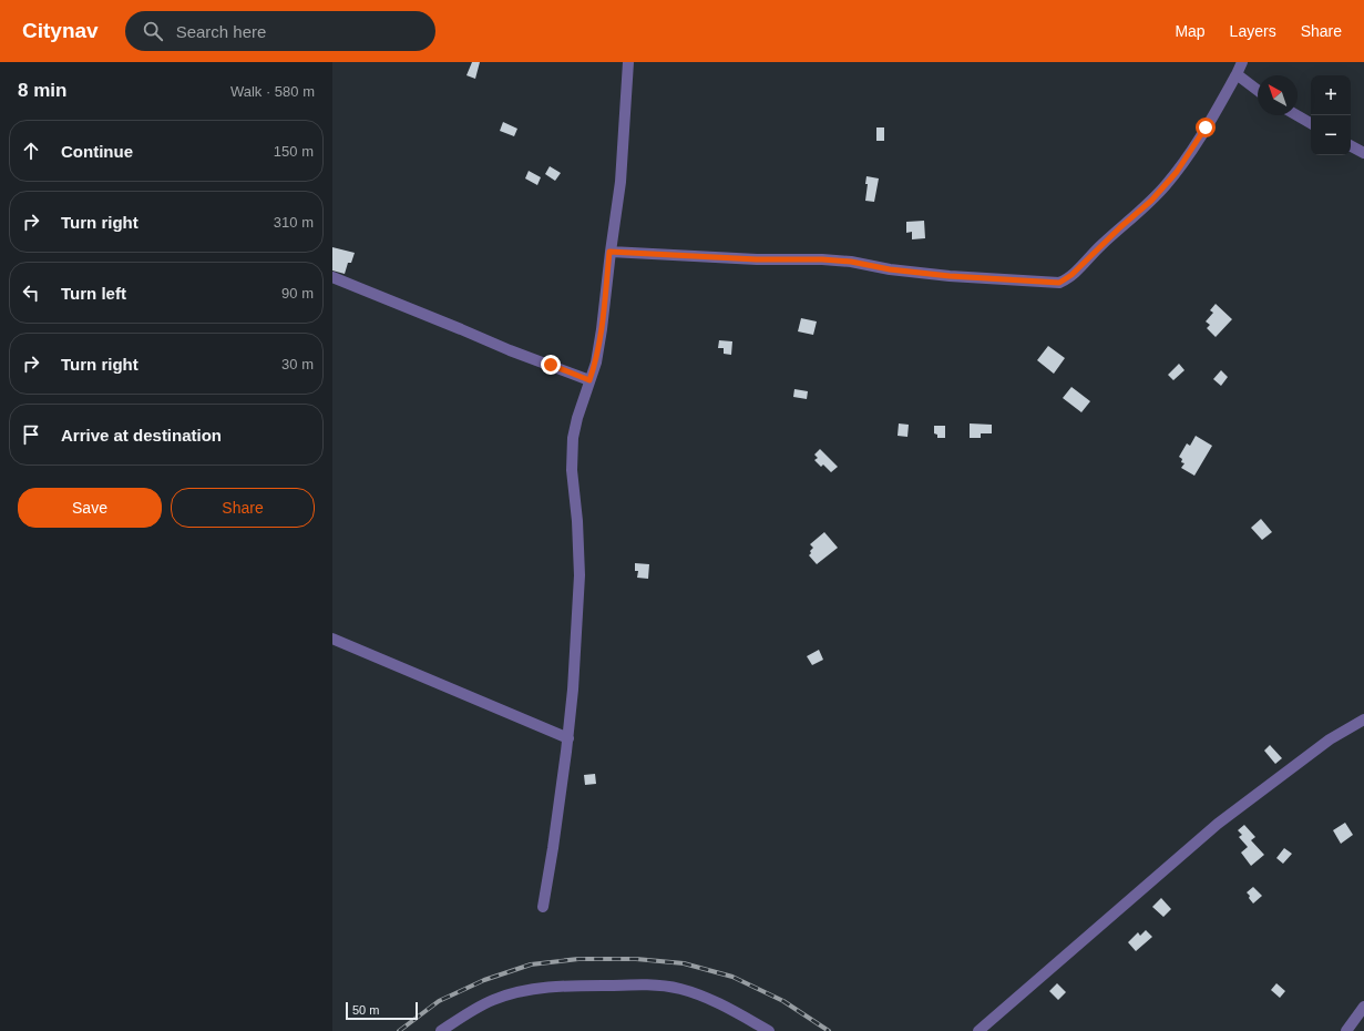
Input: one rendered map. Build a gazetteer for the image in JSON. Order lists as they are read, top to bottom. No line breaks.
{"scale_bar":"50 m","north":"top left","page":{"header":"Citynav","search":"Search here","nav":["Map","Layers","Share"],"heading":["8 min","Walk · 580 m"],"map_buttons":["+","−"],"list":[["Continue","150 m"],["Turn right","310 m"],["Turn left","90 m"],["Turn right","30 m"],"Arrive at destination"],"buttons":["Save","Share"],"scale":"50 m"}}
